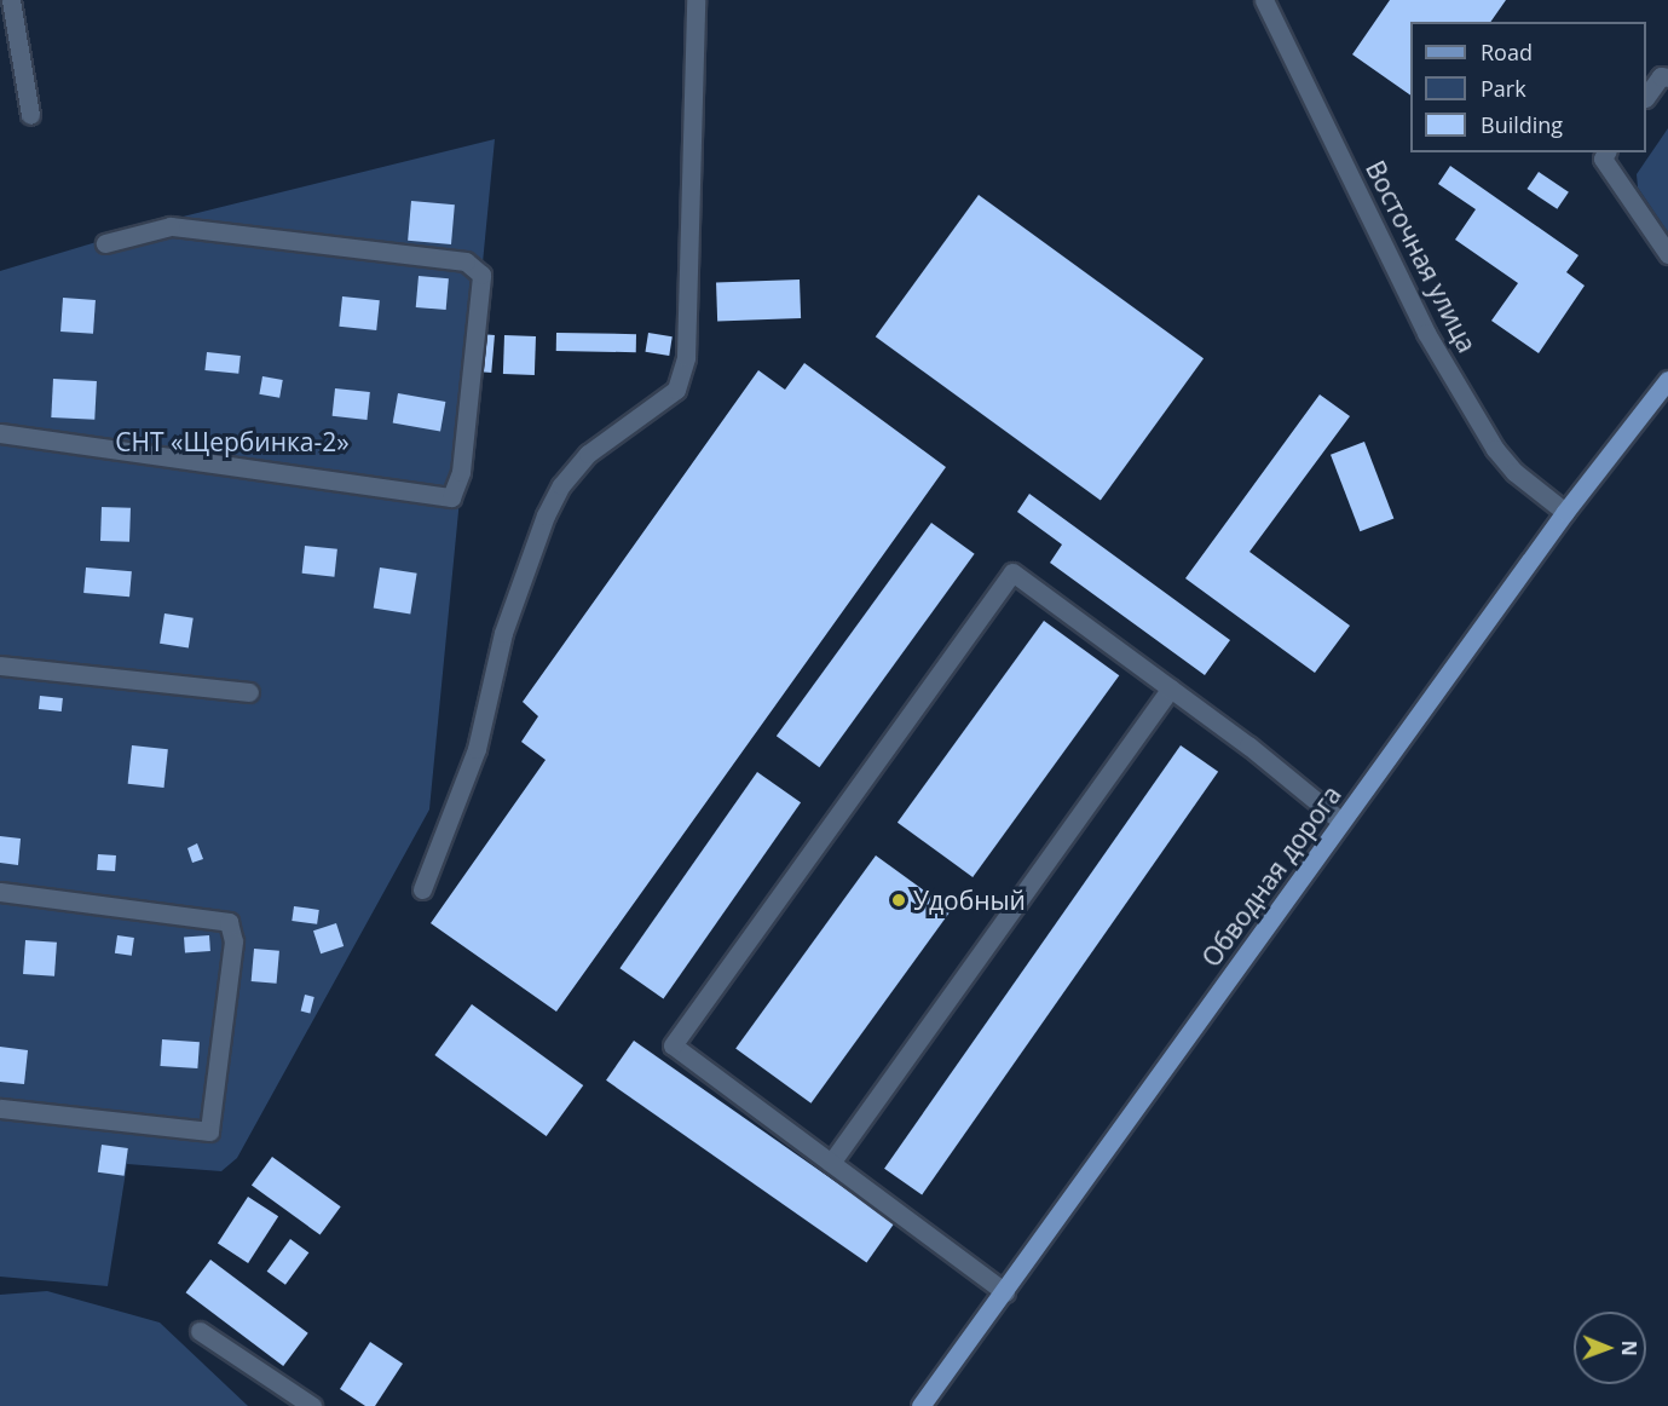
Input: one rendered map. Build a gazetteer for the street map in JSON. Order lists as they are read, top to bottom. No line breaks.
{"streets":{"main road":["Обводная дорога"],"street":["Восточная улица"]},"crossings":[["Восточная улица","Обводная дорога"]],"parks":["СНТ «Щербинка-2»"],"places":["Удобный"],"legend":["Road","Park","Building"],"north":"right"}
